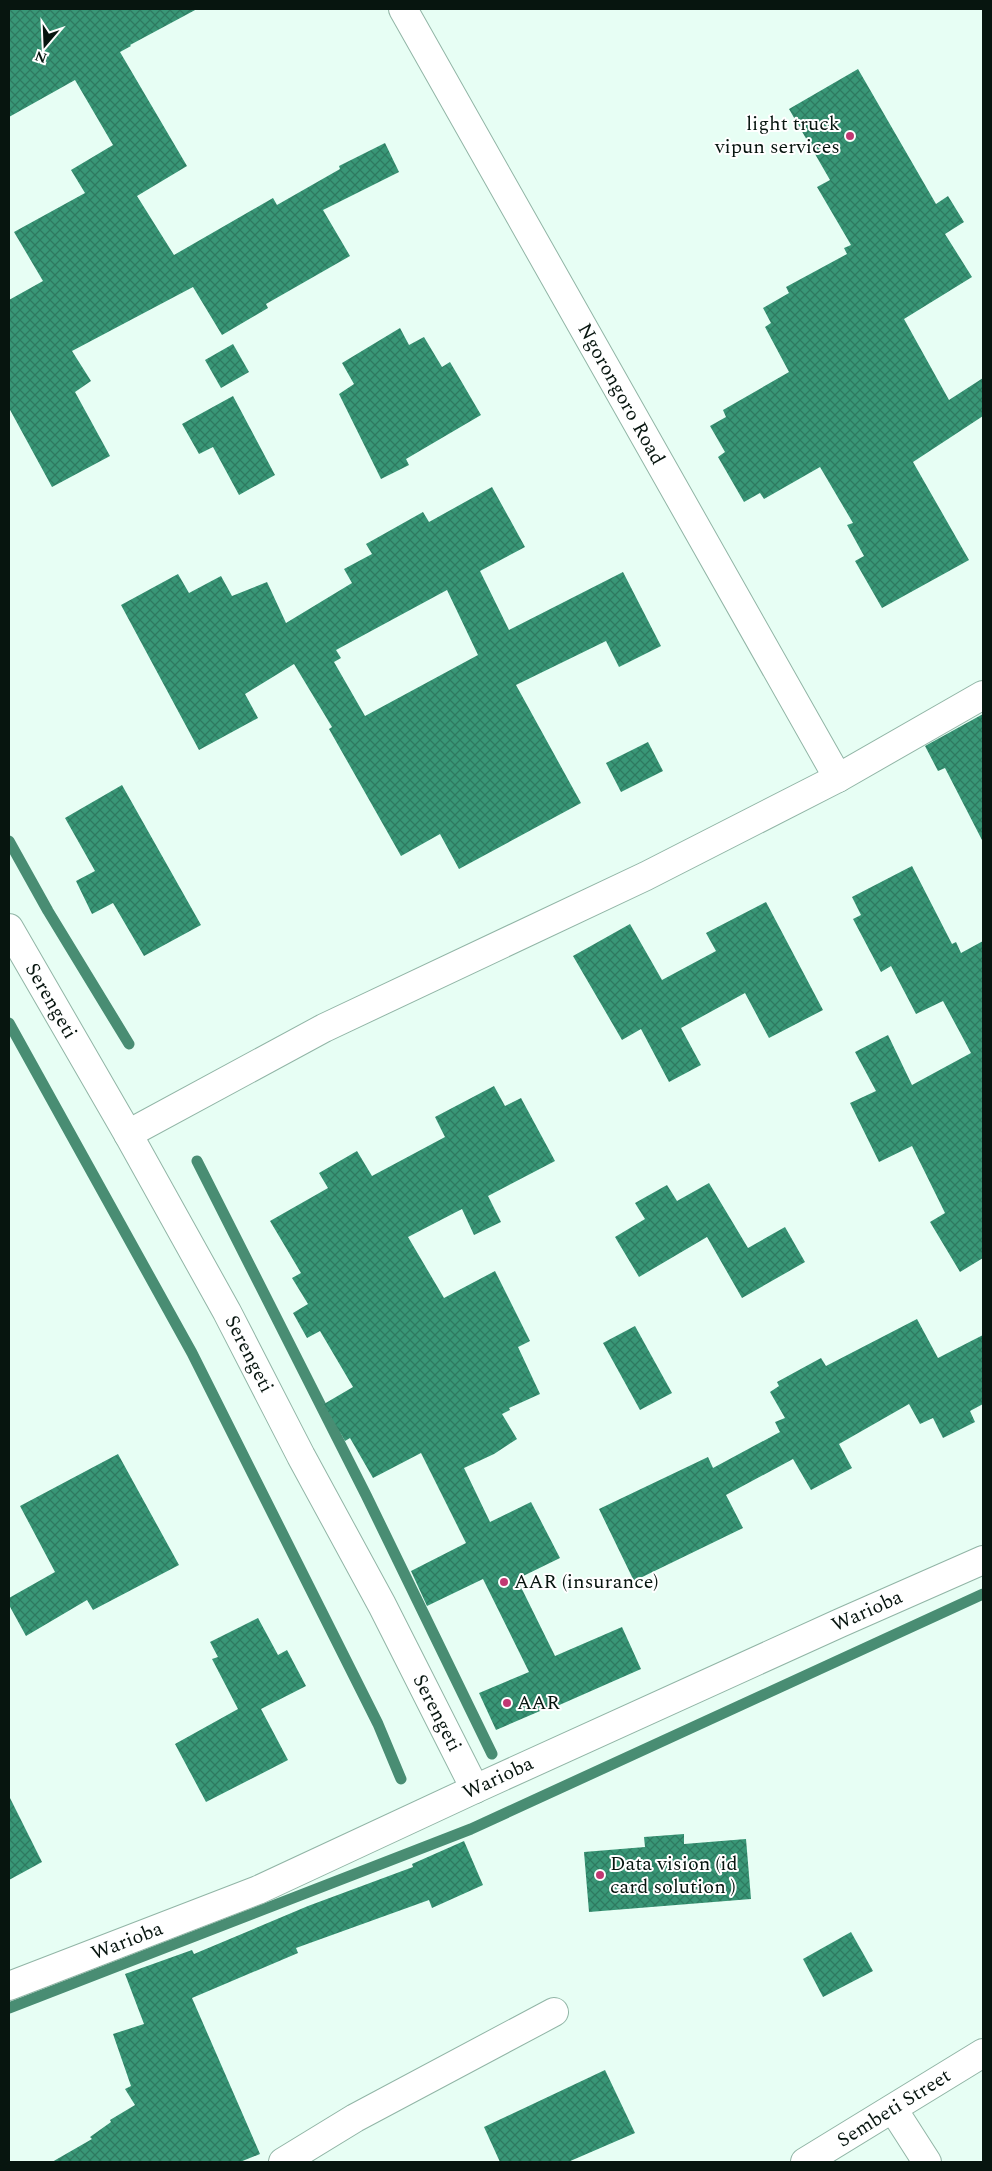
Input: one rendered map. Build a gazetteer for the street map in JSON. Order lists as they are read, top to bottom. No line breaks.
{"streets":{"street":["Ngorongoro Road","Serengeti","Warioba","Sembeti Street"]},"crossings":[["Serengeti","Warioba"]],"places":["light truck vipun services","AAR (insurance)","AAR","Data vision (id card solution )"],"north":"bottom"}
